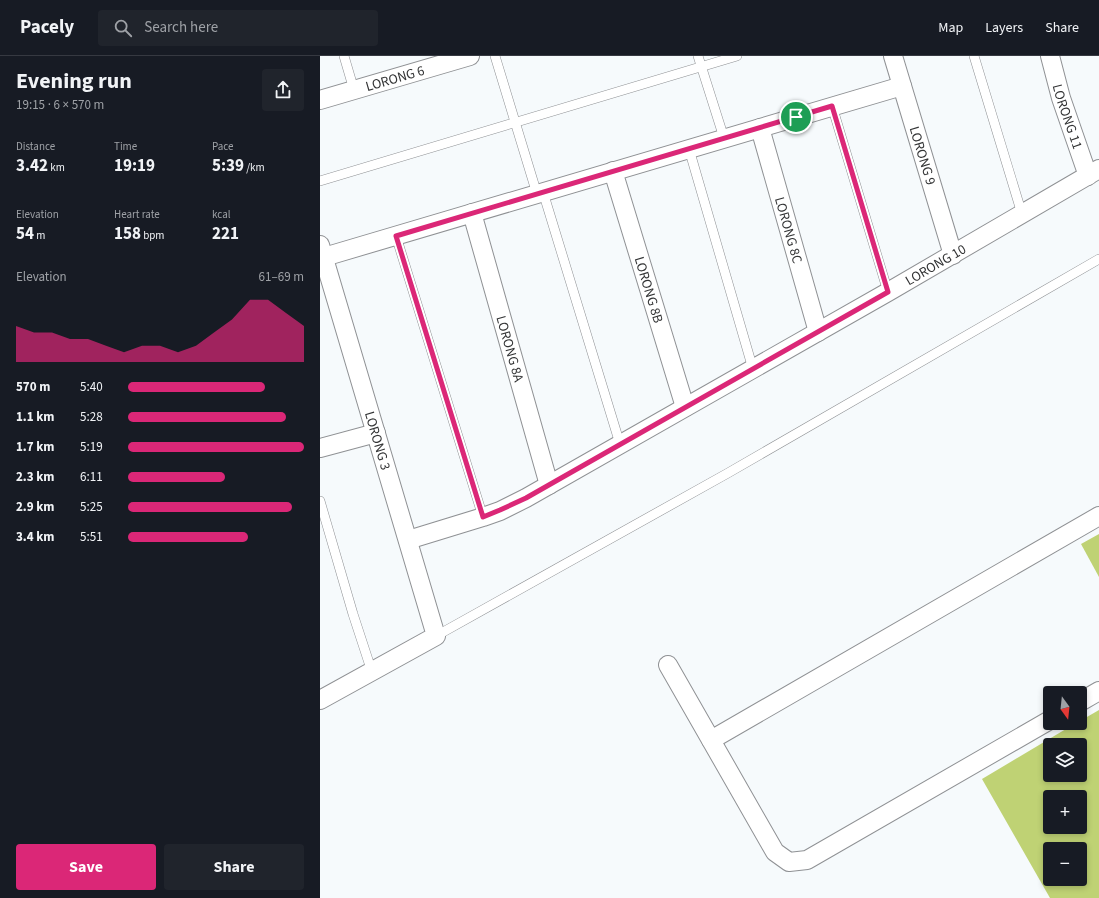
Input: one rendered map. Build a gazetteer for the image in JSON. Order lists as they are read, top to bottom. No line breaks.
{"streets":{"street":["LORONG 6","LORONG 11","LORONG 9","LORONG 8C","LORONG 10","LORONG 8B","LORONG 8A","LORONG 3"]},"crossings":[["LORONG 11","LORONG 10"],["LORONG 9","LORONG 10"],["LORONG 8C","LORONG 10"],["LORONG 10","LORONG 8B"],["LORONG 10","LORONG 8A"],["LORONG 10","LORONG 3"]],"north":"bottom","page":{"header":"Pacely","search":"Search here","nav":["Map","Layers","Share"],"heading":["Evening run","19:15 · 6 × 570 m"],"stats":[["Distance","3.42 km"],["Time","19:19"],["Pace","5:39 /km"],["Elevation","54 m"],["Heart rate","158 bpm"],["kcal","221"]],"chart":["Elevation","61–69 m"],"list":[{"name":"570 m","note":"5:40"},{"name":"1.1 km","note":"5:28"},{"name":"1.7 km","note":"5:19"},{"name":"2.3 km","note":"6:11"},{"name":"2.9 km","note":"5:25"},{"name":"3.4 km","note":"5:51"}],"map_buttons":["+","−"],"buttons":["Save","Share"]}}
